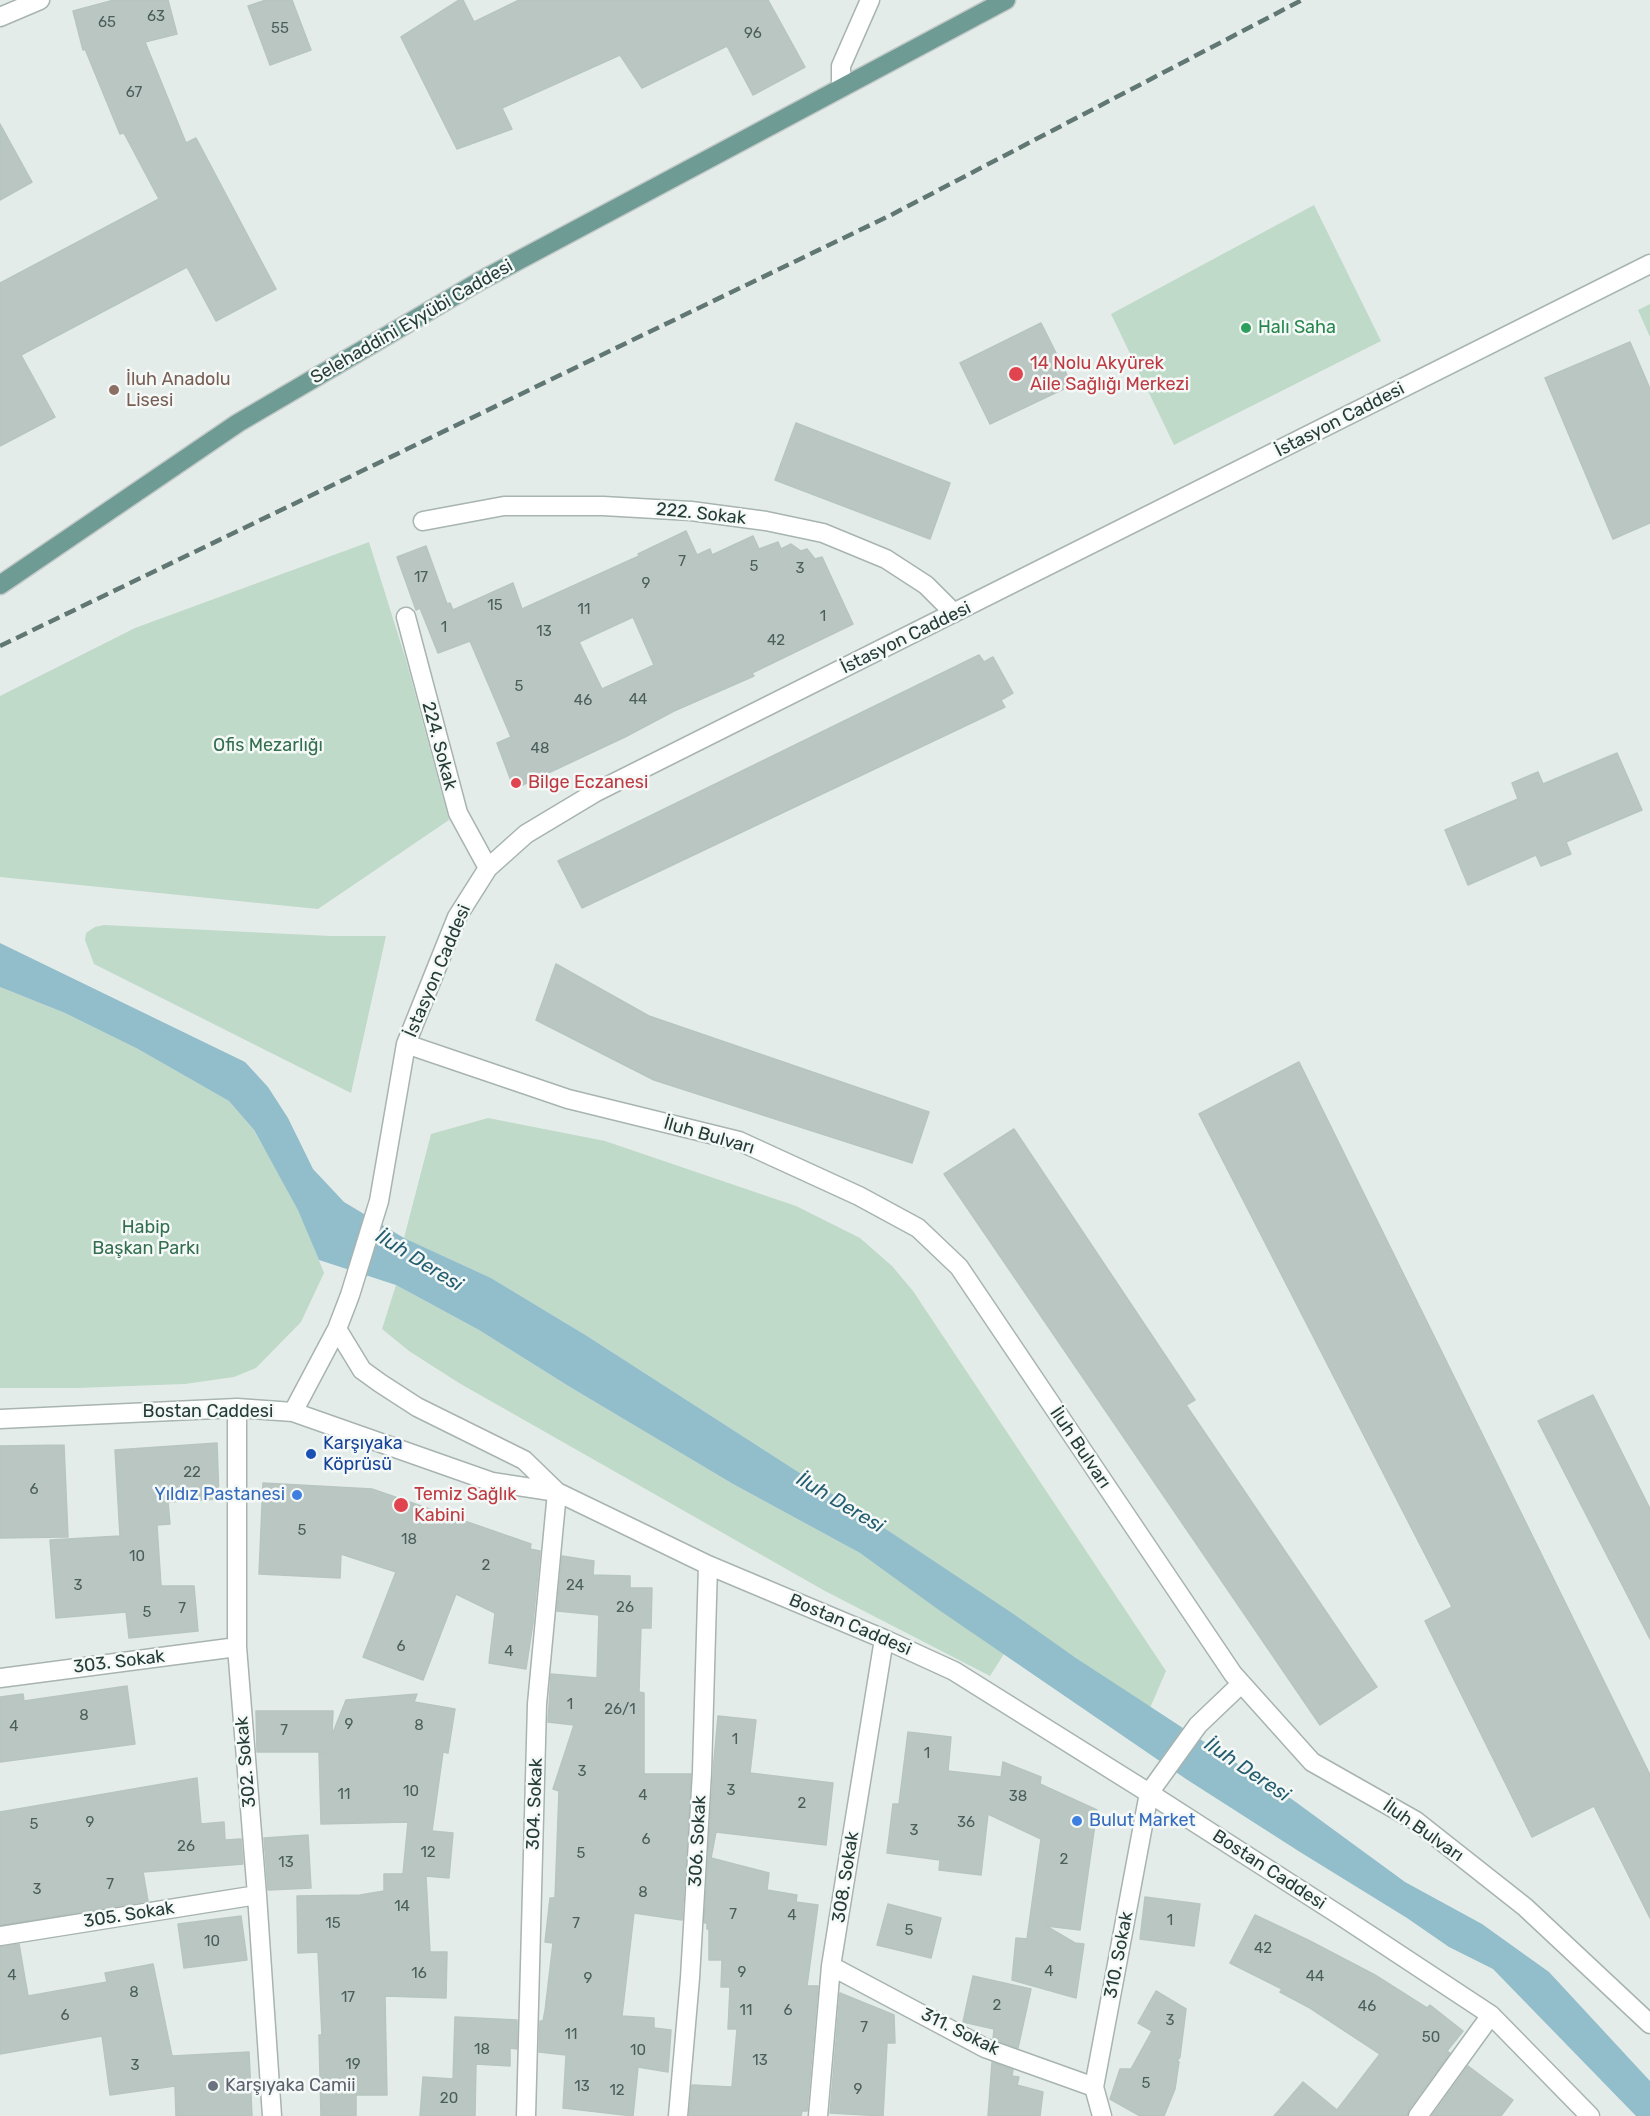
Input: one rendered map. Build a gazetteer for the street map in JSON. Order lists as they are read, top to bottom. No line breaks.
{"streets":{"main road":["Selehaddini Eyyübi Caddesi"],"street":["İstasyon Caddesi","222. Sokak","224. Sokak","İluh Bulvarı","Bostan Caddesi","303. Sokak","302. Sokak","304. Sokak","306. Sokak","308. Sokak","305. Sokak","310. Sokak","311. Sokak"]},"crossings":[["İstasyon Caddesi","222. Sokak"],["İstasyon Caddesi","224. Sokak"],["İstasyon Caddesi","İluh Bulvarı"],["Bostan Caddesi","302. Sokak"],["Bostan Caddesi","304. Sokak"],["Bostan Caddesi","306. Sokak"],["Bostan Caddesi","308. Sokak"],["Bostan Caddesi","310. Sokak"],["303. Sokak","302. Sokak"],["302. Sokak","305. Sokak"],["308. Sokak","311. Sokak"],["310. Sokak","311. Sokak"]],"water":["İluh Deresi"],"parks":["Ofis Mezarlığı","Habip Başkan Parkı"],"places":["Halı Saha","14 Nolu Akyürek Aile Sağlığı Merkezi","İluh Anadolu Lisesi","Bilge Eczanesi","Karşıyaka Köprüsü","Yıldız Pastanesi","Temiz Sağlık Kabini","Bulut Market","Karşıyaka Camii"],"house_numbers":["63","65","55","96","67","7","5","3","17","9","15","11","1","1","13","42","5","44","46","48","22","6","5","18","10","2","3","24","26","7","5","6","4","1","26/1","8","9","8","4","7","1","1","3","3","10","11","4","38","2","9","36","5","3","6","26","12","5","2","13","7","3","8","14","7","4","1","15","7","5","10","42","4","9","16","4","44","9","8","17","2","46","11","6","6","3","7","11","50","18","10","13","19","3","5","13","9","12","20"]}
